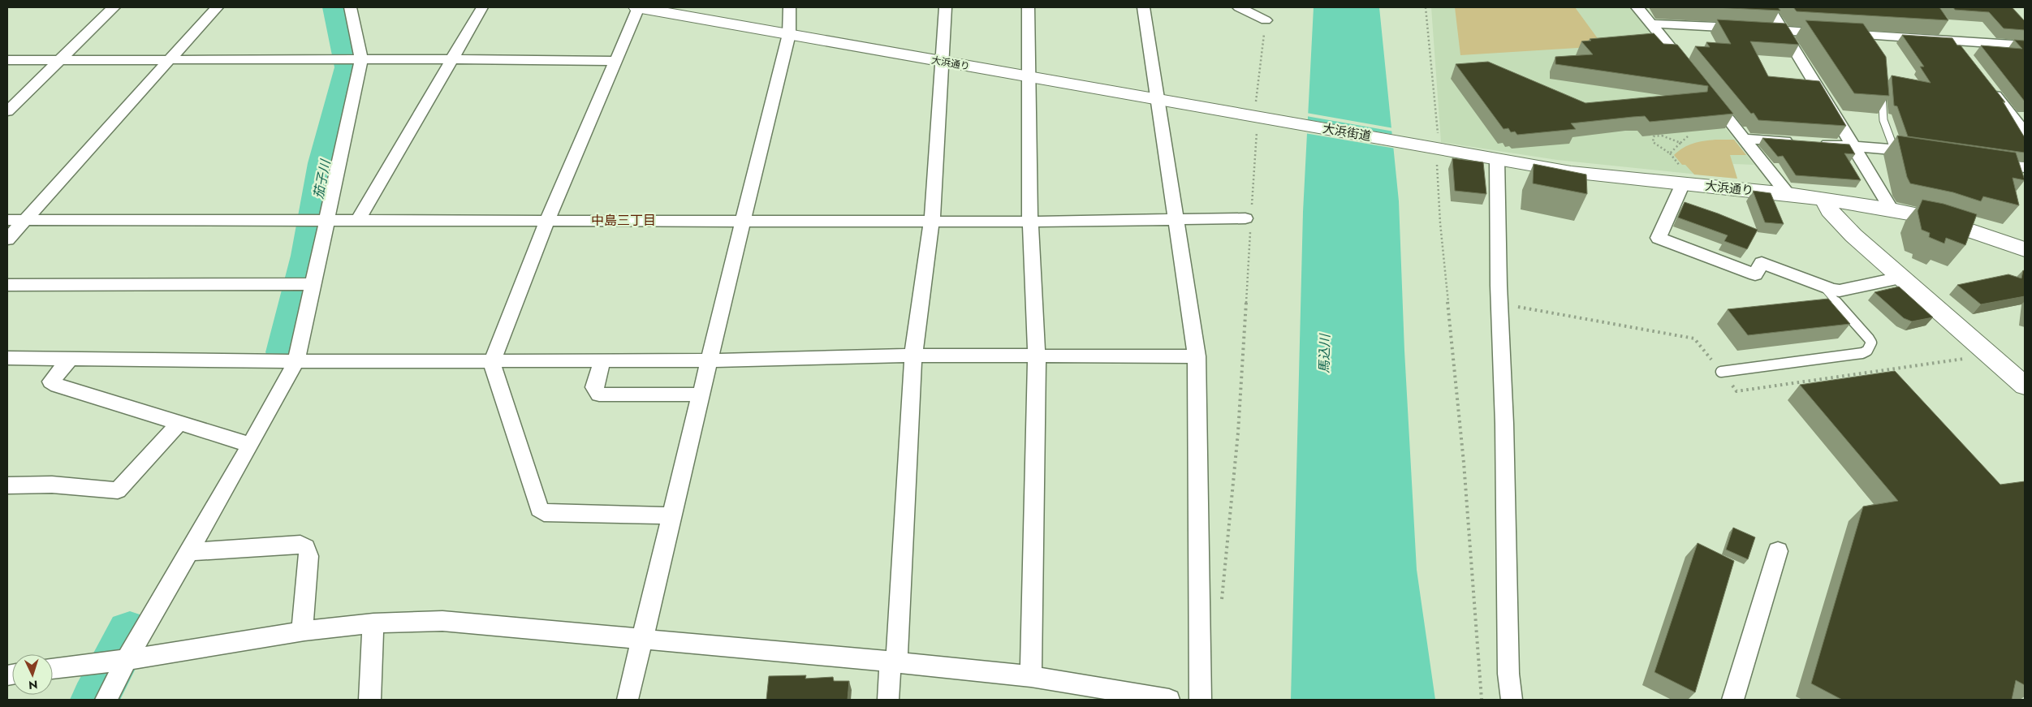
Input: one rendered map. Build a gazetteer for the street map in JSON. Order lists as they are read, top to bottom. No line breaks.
{"streets":{"street":["大浜通り","大浜街道"]},"crossings":[["大浜通り","大浜街道"]],"districts":["中島三丁目"],"water":["茄子川","馬込川"],"north":"bottom"}
